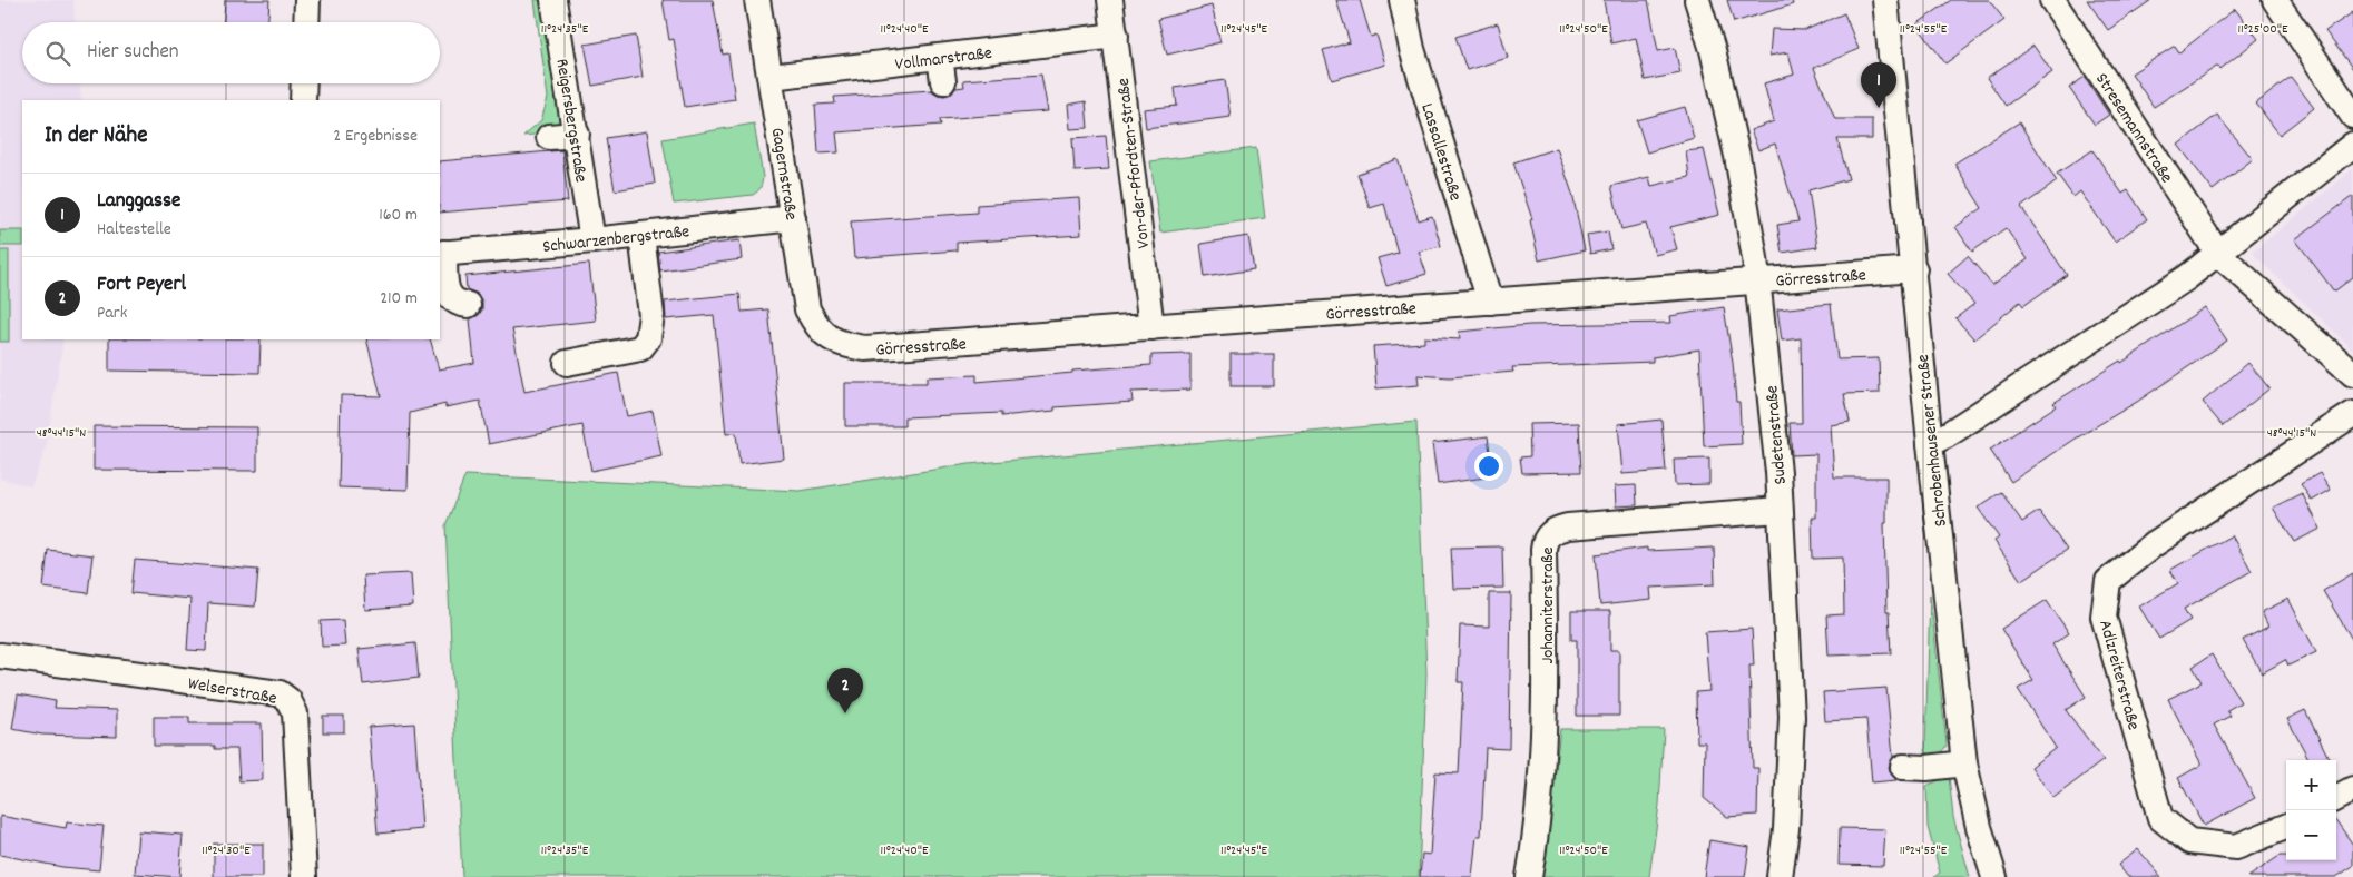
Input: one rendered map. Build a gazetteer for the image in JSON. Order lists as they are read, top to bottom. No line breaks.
{"streets":{"street":["Vollmarstraße","Reigersbergstraße","Stresemannstraße","Lassallestraße","Von-der-Pfordten-Straße","Gagernstraße","Schwarzenbergstraße","Görresstraße","Sudetenstraße","Schrobenhausener Straße","Johanniterstraße","Adlzreiterstraße","Welserstraße"]},"crossings":[["Vollmarstraße","Von-der-Pfordten-Straße"],["Vollmarstraße","Gagernstraße"],["Reigersbergstraße","Schwarzenbergstraße"],["Lassallestraße","Görresstraße"],["Von-der-Pfordten-Straße","Görresstraße"],["Gagernstraße","Schwarzenbergstraße"],["Gagernstraße","Görresstraße"],["Görresstraße","Sudetenstraße"],["Görresstraße","Schrobenhausener Straße"],["Sudetenstraße","Johanniterstraße"]],"page":{"search":"Hier suchen","pins":["1","2"],"heading":["In der Nähe","2 Ergebnisse"],"list":[{"mark":"1","name":"Langgasse","note":"Haltestelle","value":"160 m"},{"mark":"2","name":"Fort Peyerl","note":"Park","value":"210 m"}],"map_buttons":["+","−"]},"coordinates":["11°24'35\"E","11°24'40\"E","11°24'45\"E","11°24'50\"E","11°24'55\"E","11°25'00\"E","48°44'15\"N","11°24'30\"E"]}
